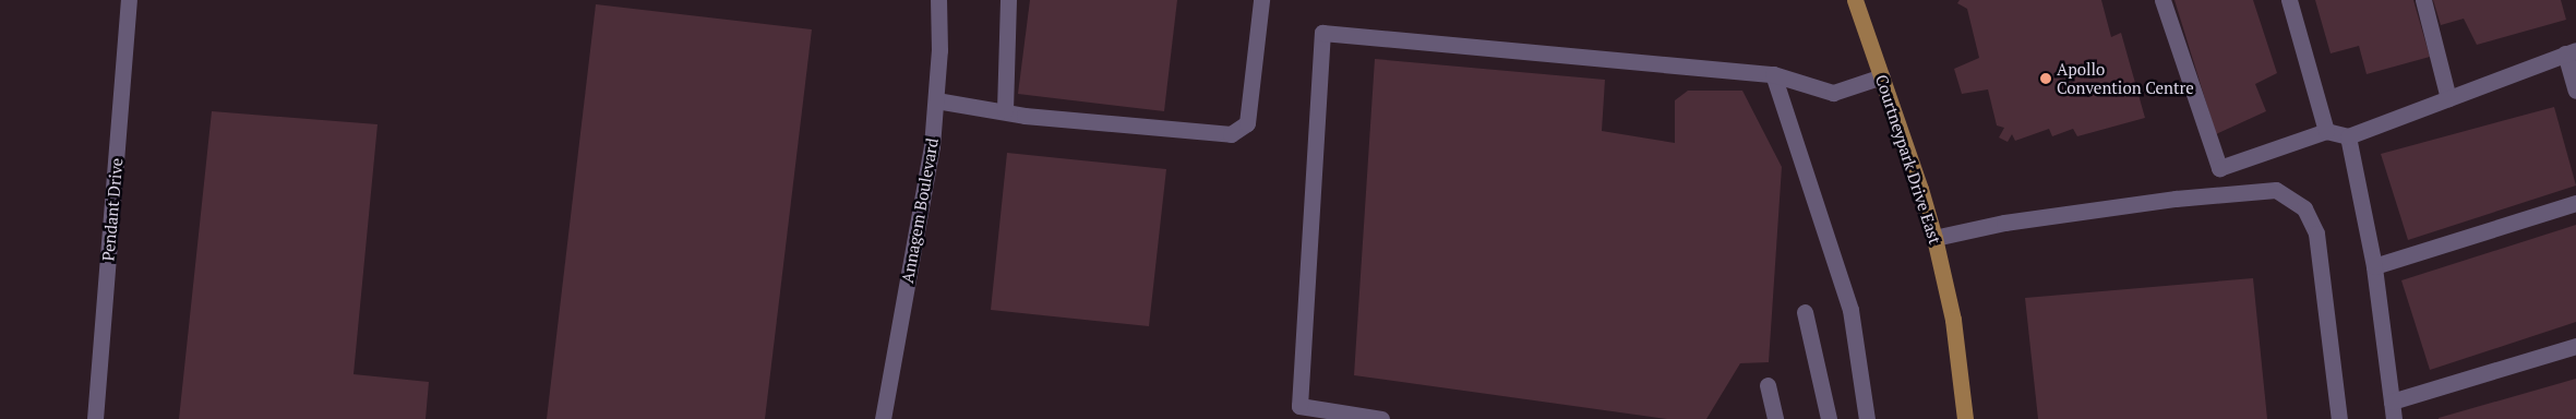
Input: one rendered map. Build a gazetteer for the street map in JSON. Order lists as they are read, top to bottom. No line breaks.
{"streets":{"main road":["Courtneypark Drive East"],"street":["Pendant Drive","Annagem Boulevard"]},"places":["Apollo Convention Centre"]}
